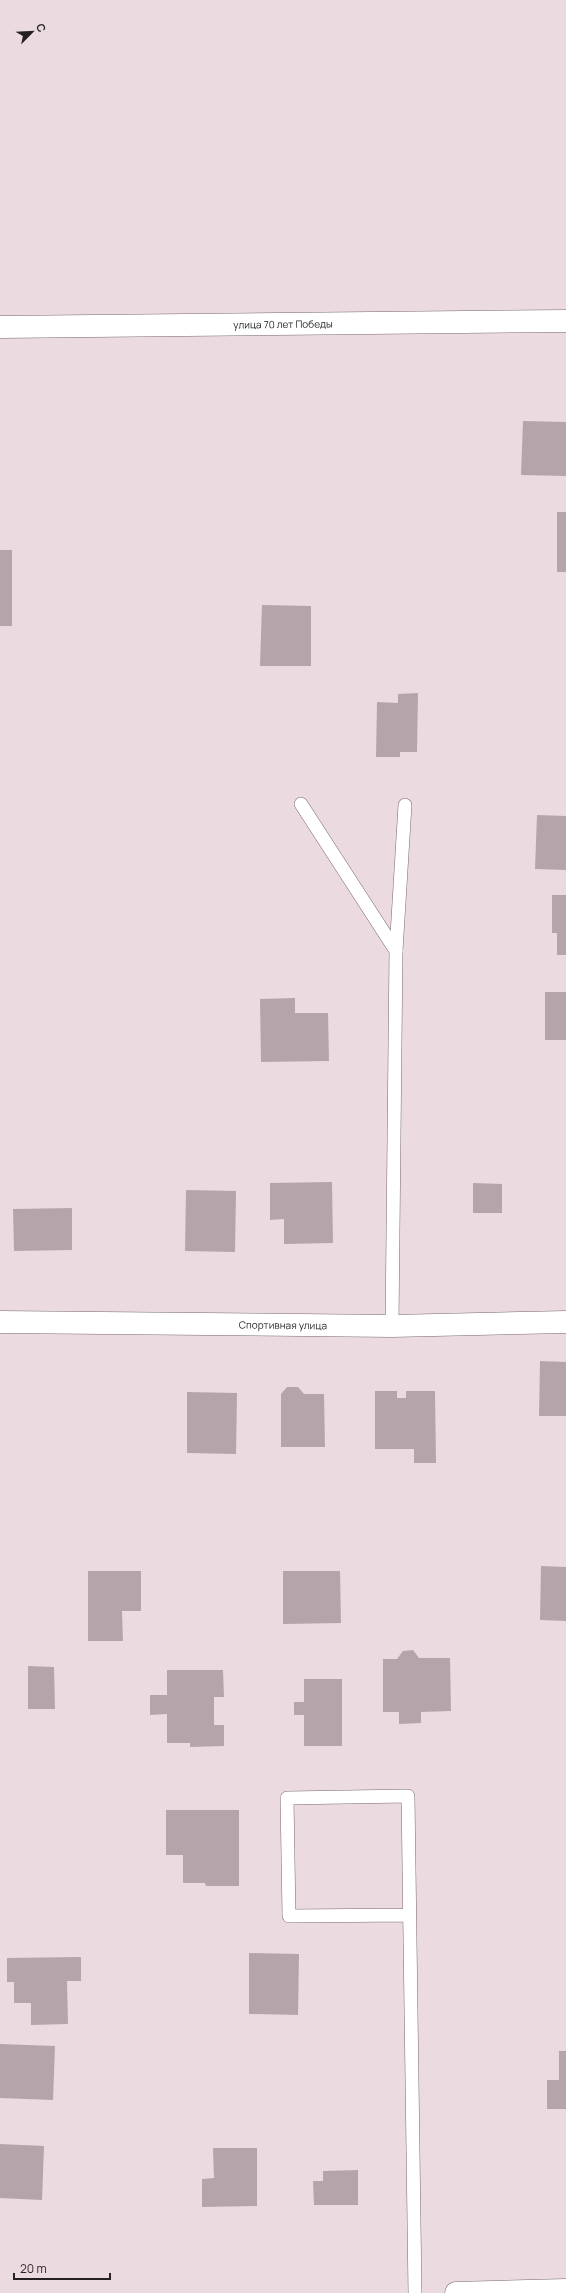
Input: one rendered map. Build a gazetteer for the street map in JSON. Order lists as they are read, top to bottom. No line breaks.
{"streets":{"street":["улица 70 лет Победы","Спортивная улица"]},"scale_bar":"20 m","north":"top right"}
